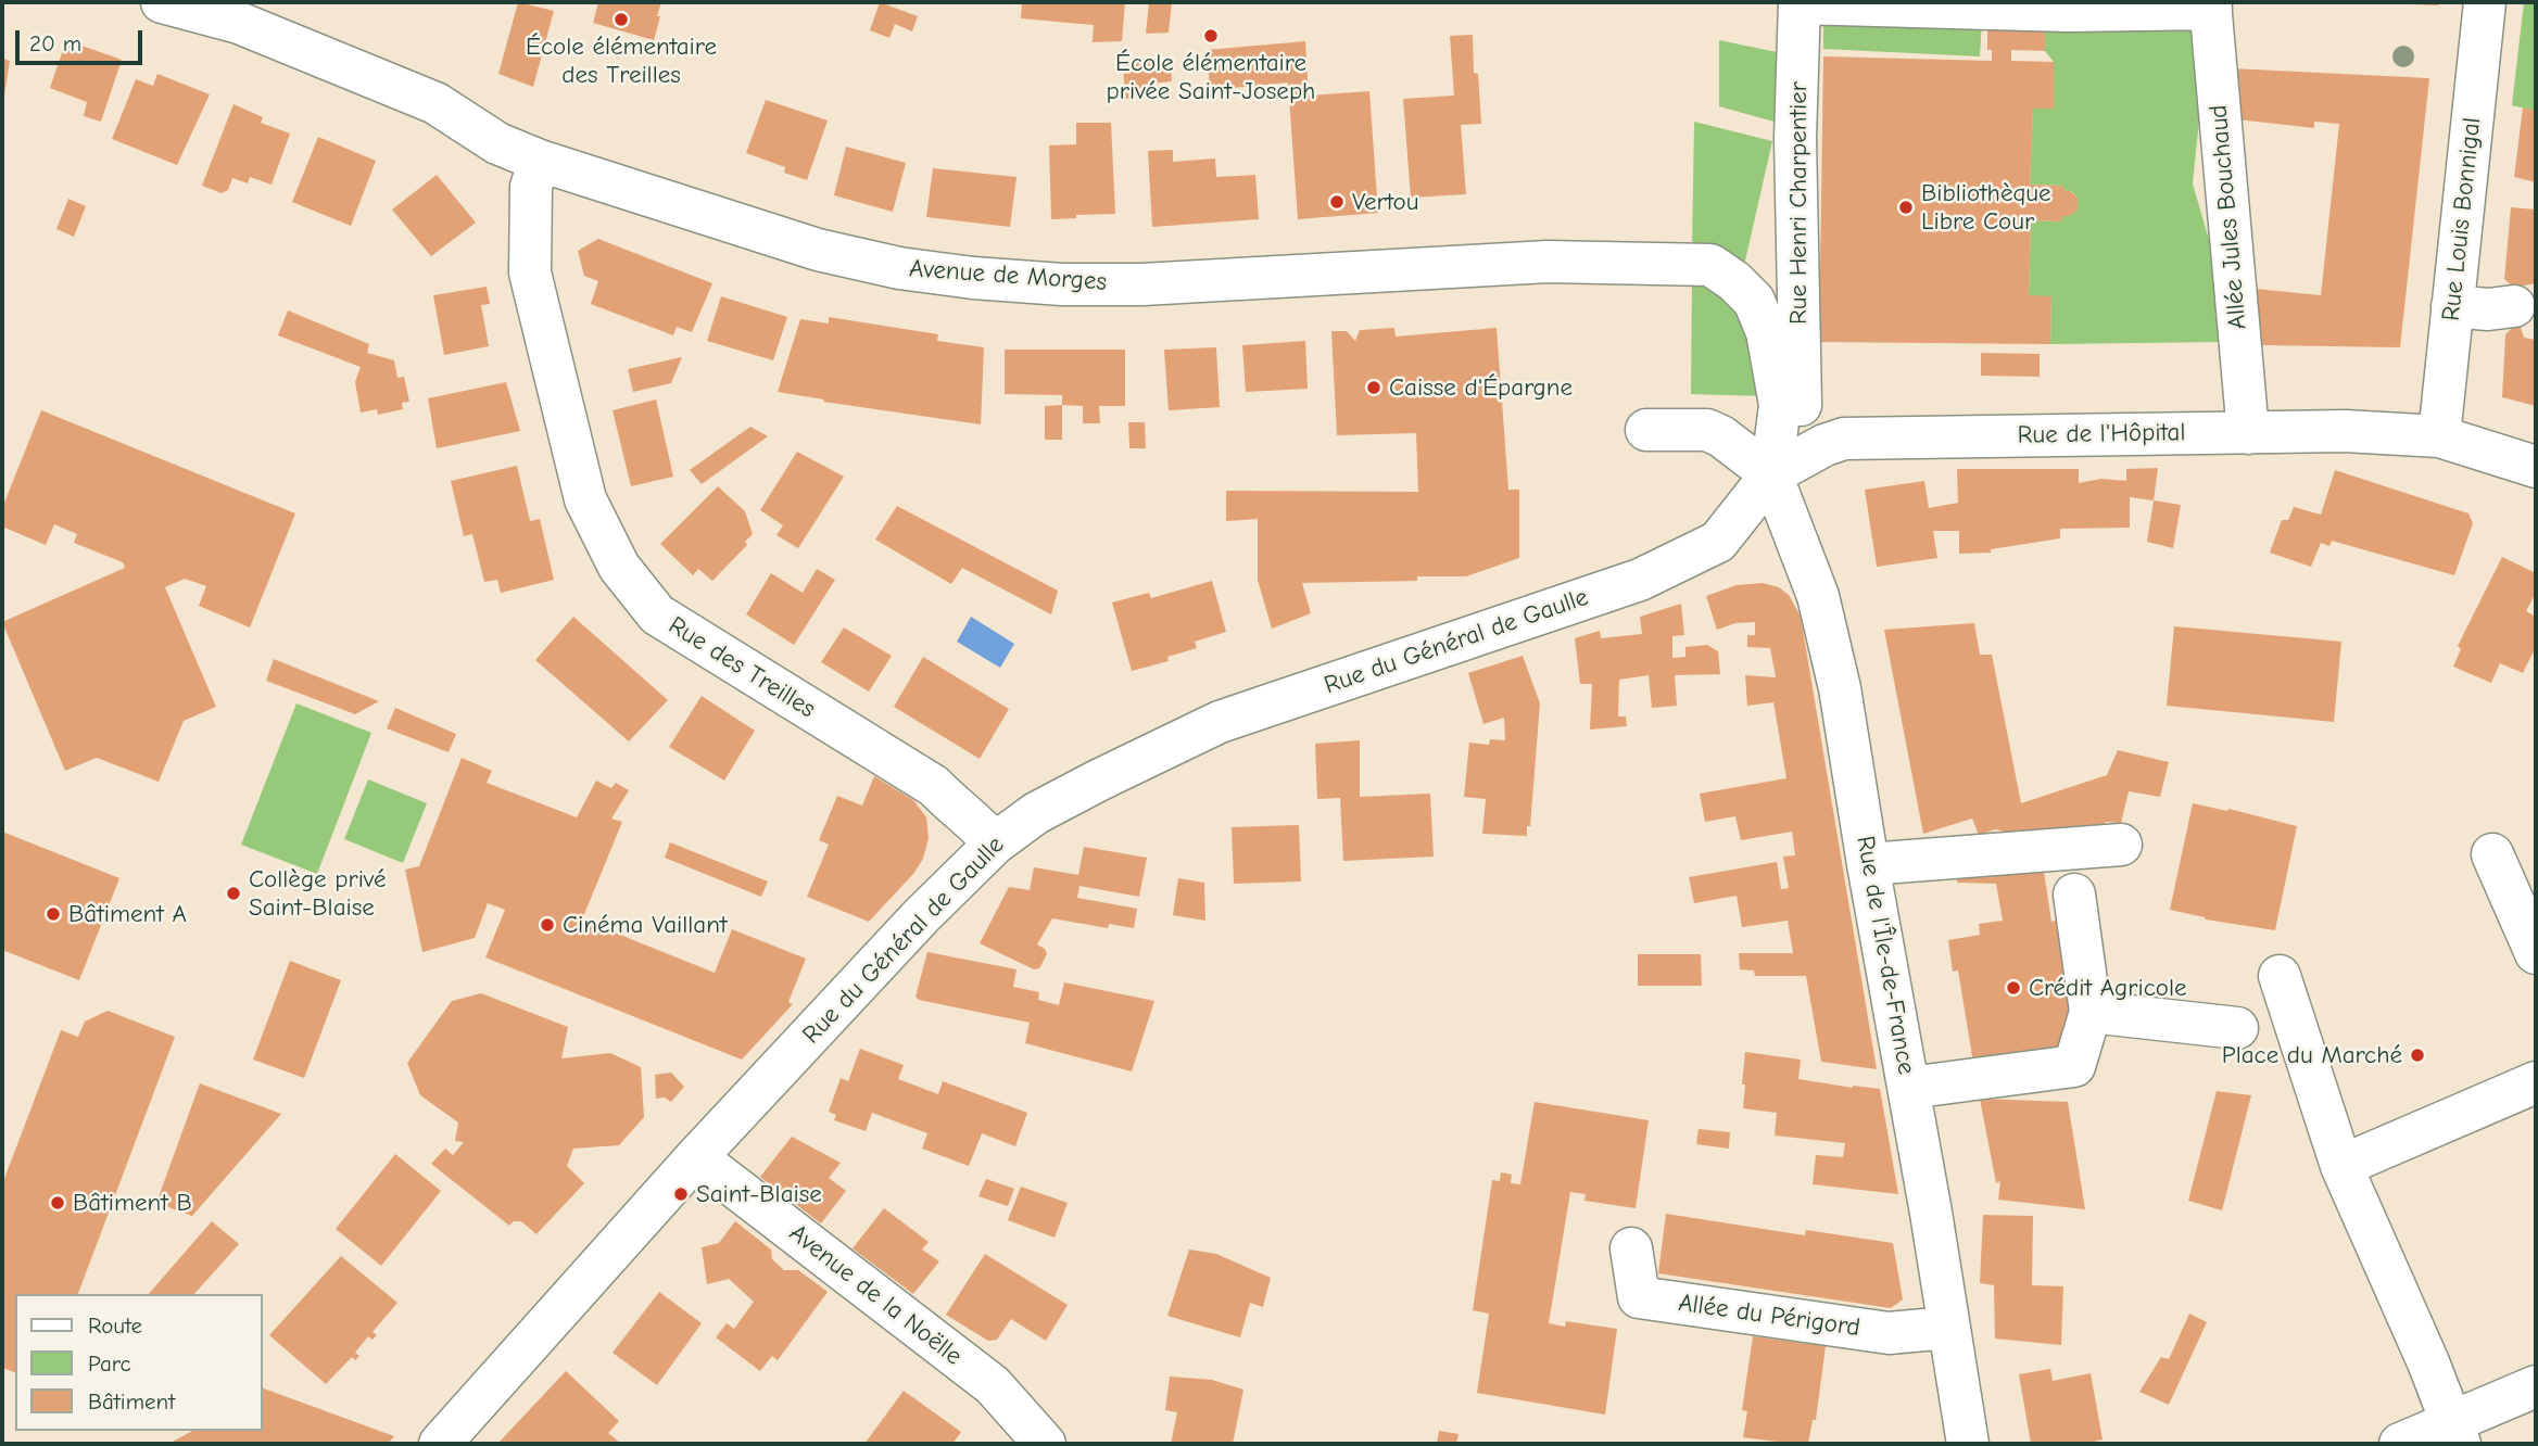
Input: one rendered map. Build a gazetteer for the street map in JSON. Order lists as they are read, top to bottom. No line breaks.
{"streets":{"street":["Rue Henri Charpentier","Allée Jules Bouchaud","Rue Louis Bonnigal","Avenue de Morges","Rue de l'Hôpital","Rue du Général de Gaulle","Rue des Treilles","Rue de l'Île-de-France","Avenue de la Noëlle","Allée du Périgord"]},"crossings":[["Rue Henri Charpentier","Avenue de Morges"],["Rue Henri Charpentier","Rue de l'Hôpital"],["Rue Henri Charpentier","Rue du Général de Gaulle"],["Rue Henri Charpentier","Rue de l'Île-de-France"],["Allée Jules Bouchaud","Rue de l'Hôpital"],["Rue Louis Bonnigal","Rue de l'Hôpital"],["Avenue de Morges","Rue des Treilles"],["Rue de l'Hôpital","Rue du Général de Gaulle"],["Rue de l'Hôpital","Rue de l'Île-de-France"],["Rue du Général de Gaulle","Rue des Treilles"],["Rue du Général de Gaulle","Rue de l'Île-de-France"],["Rue du Général de Gaulle","Avenue de la Noëlle"],["Rue de l'Île-de-France","Allée du Périgord"]],"places":["École élémentaire des Treilles","École élémentaire privée Saint-Joseph","Vertou","Bibliothèque Libre Cour","Caisse d'Épargne","Collège privé Saint-Blaise","Bâtiment A","Cinéma Vaillant","Crédit Agricole","Place du Marché","Saint-Blaise","Bâtiment B"],"legend":["Route","Parc","Bâtiment"],"scale_bar":"20 m"}
